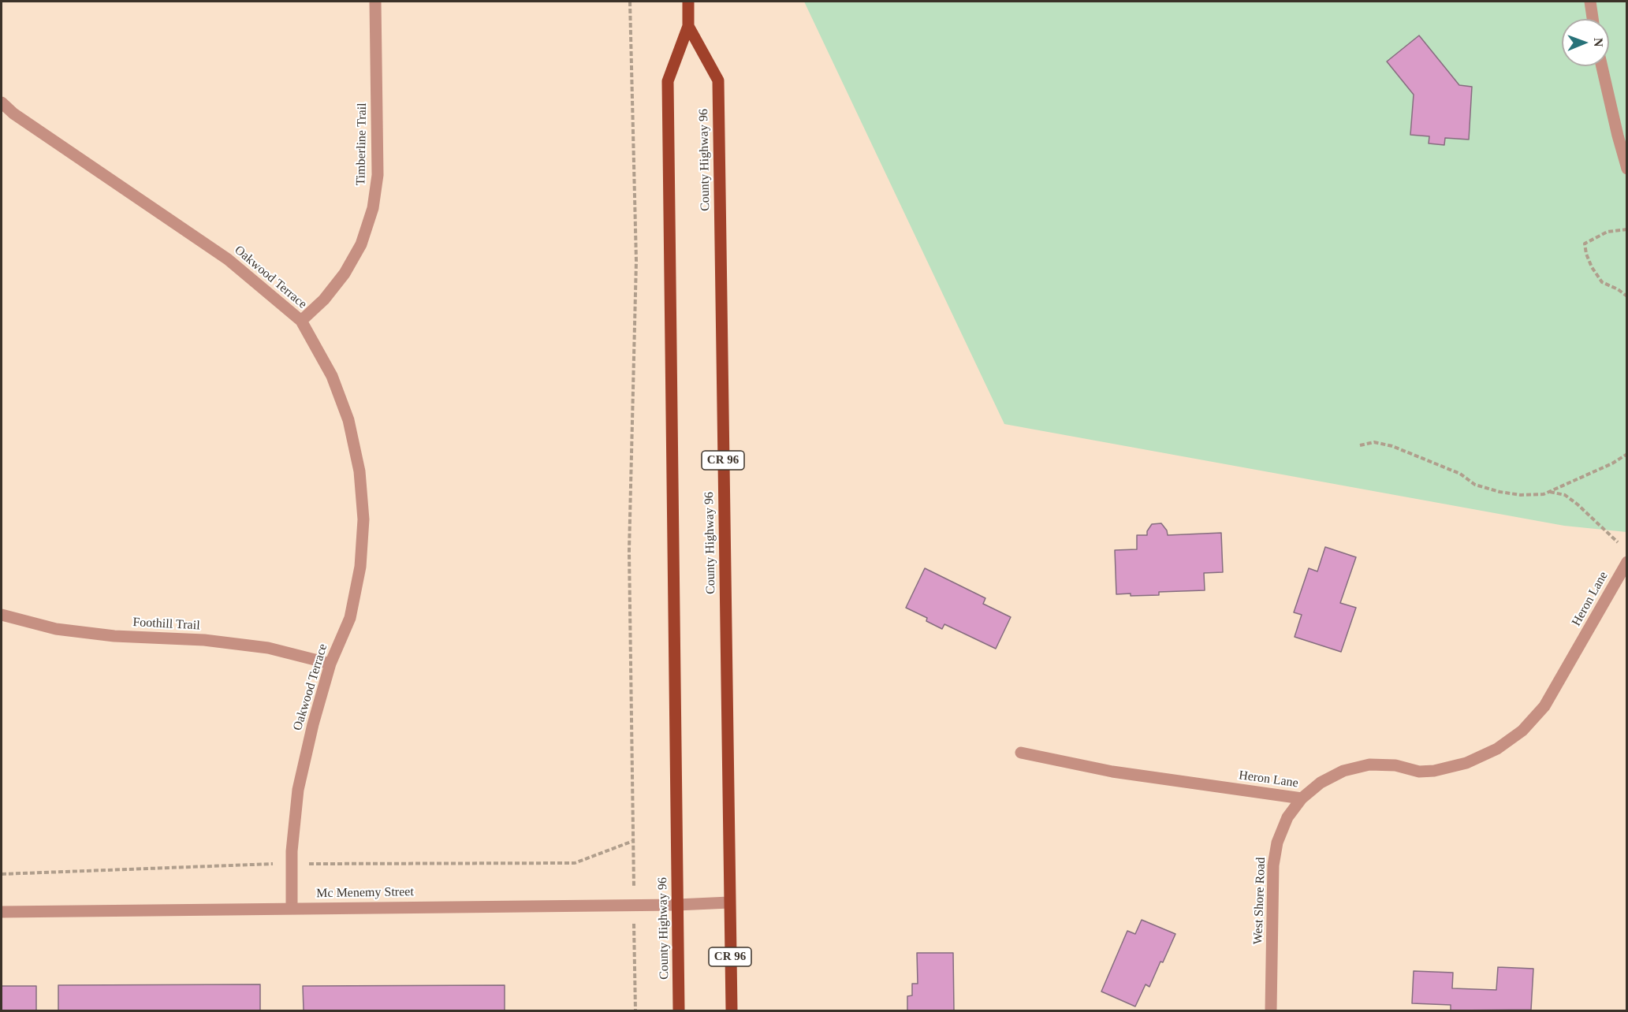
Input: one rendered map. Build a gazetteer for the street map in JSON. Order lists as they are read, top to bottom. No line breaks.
{"streets":{"main road":["County Highway 96","CR 96"],"street":["Timberline Trail","Oakwood Terrace","Heron Lane","Foothill Trail","Mc Menemy Street","West Shore Road"]},"crossings":[["Timberline Trail","Oakwood Terrace"],["County Highway 96","Mc Menemy Street"],["Oakwood Terrace","Foothill Trail"],["Oakwood Terrace","Mc Menemy Street"],["Heron Lane","West Shore Road"]],"north":"right"}
